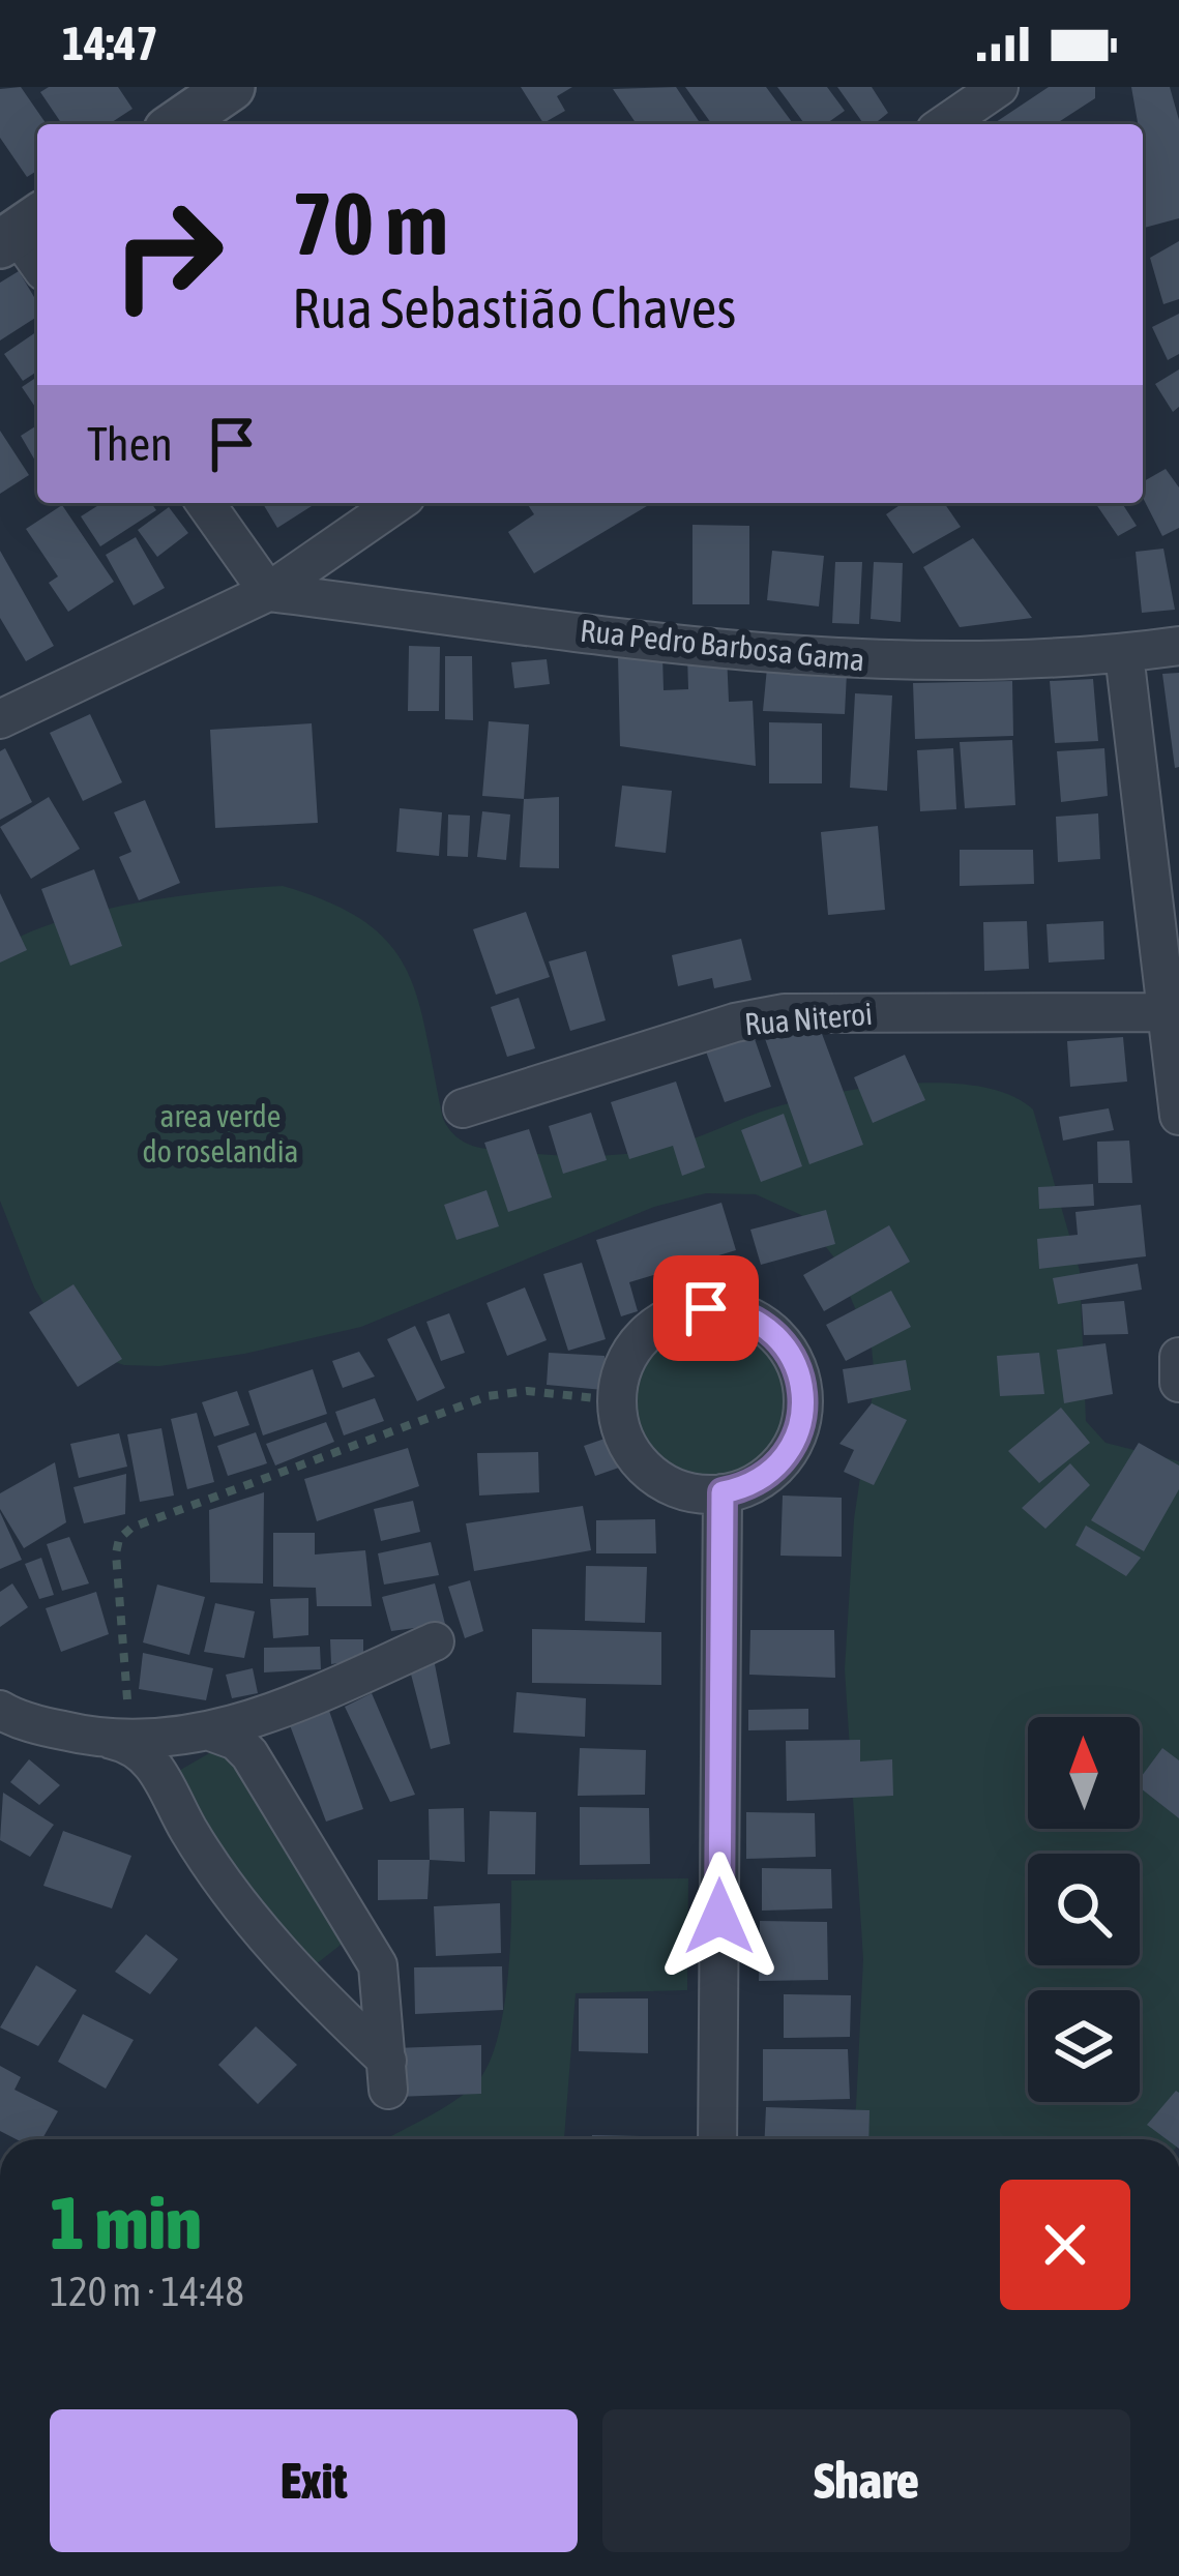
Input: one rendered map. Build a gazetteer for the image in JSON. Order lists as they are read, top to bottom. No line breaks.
{"streets":{"street":["Rua Pedro Barbosa Gama","Rua Niteroi"]},"parks":["area verde do roselandia"],"north":"top","page":{"status":"14:47","turn":["70 m","Rua Sebastião Chaves"],"then":"Then","heading":["1 min","120 m · 14:48"],"buttons":["Exit","Share"]}}
